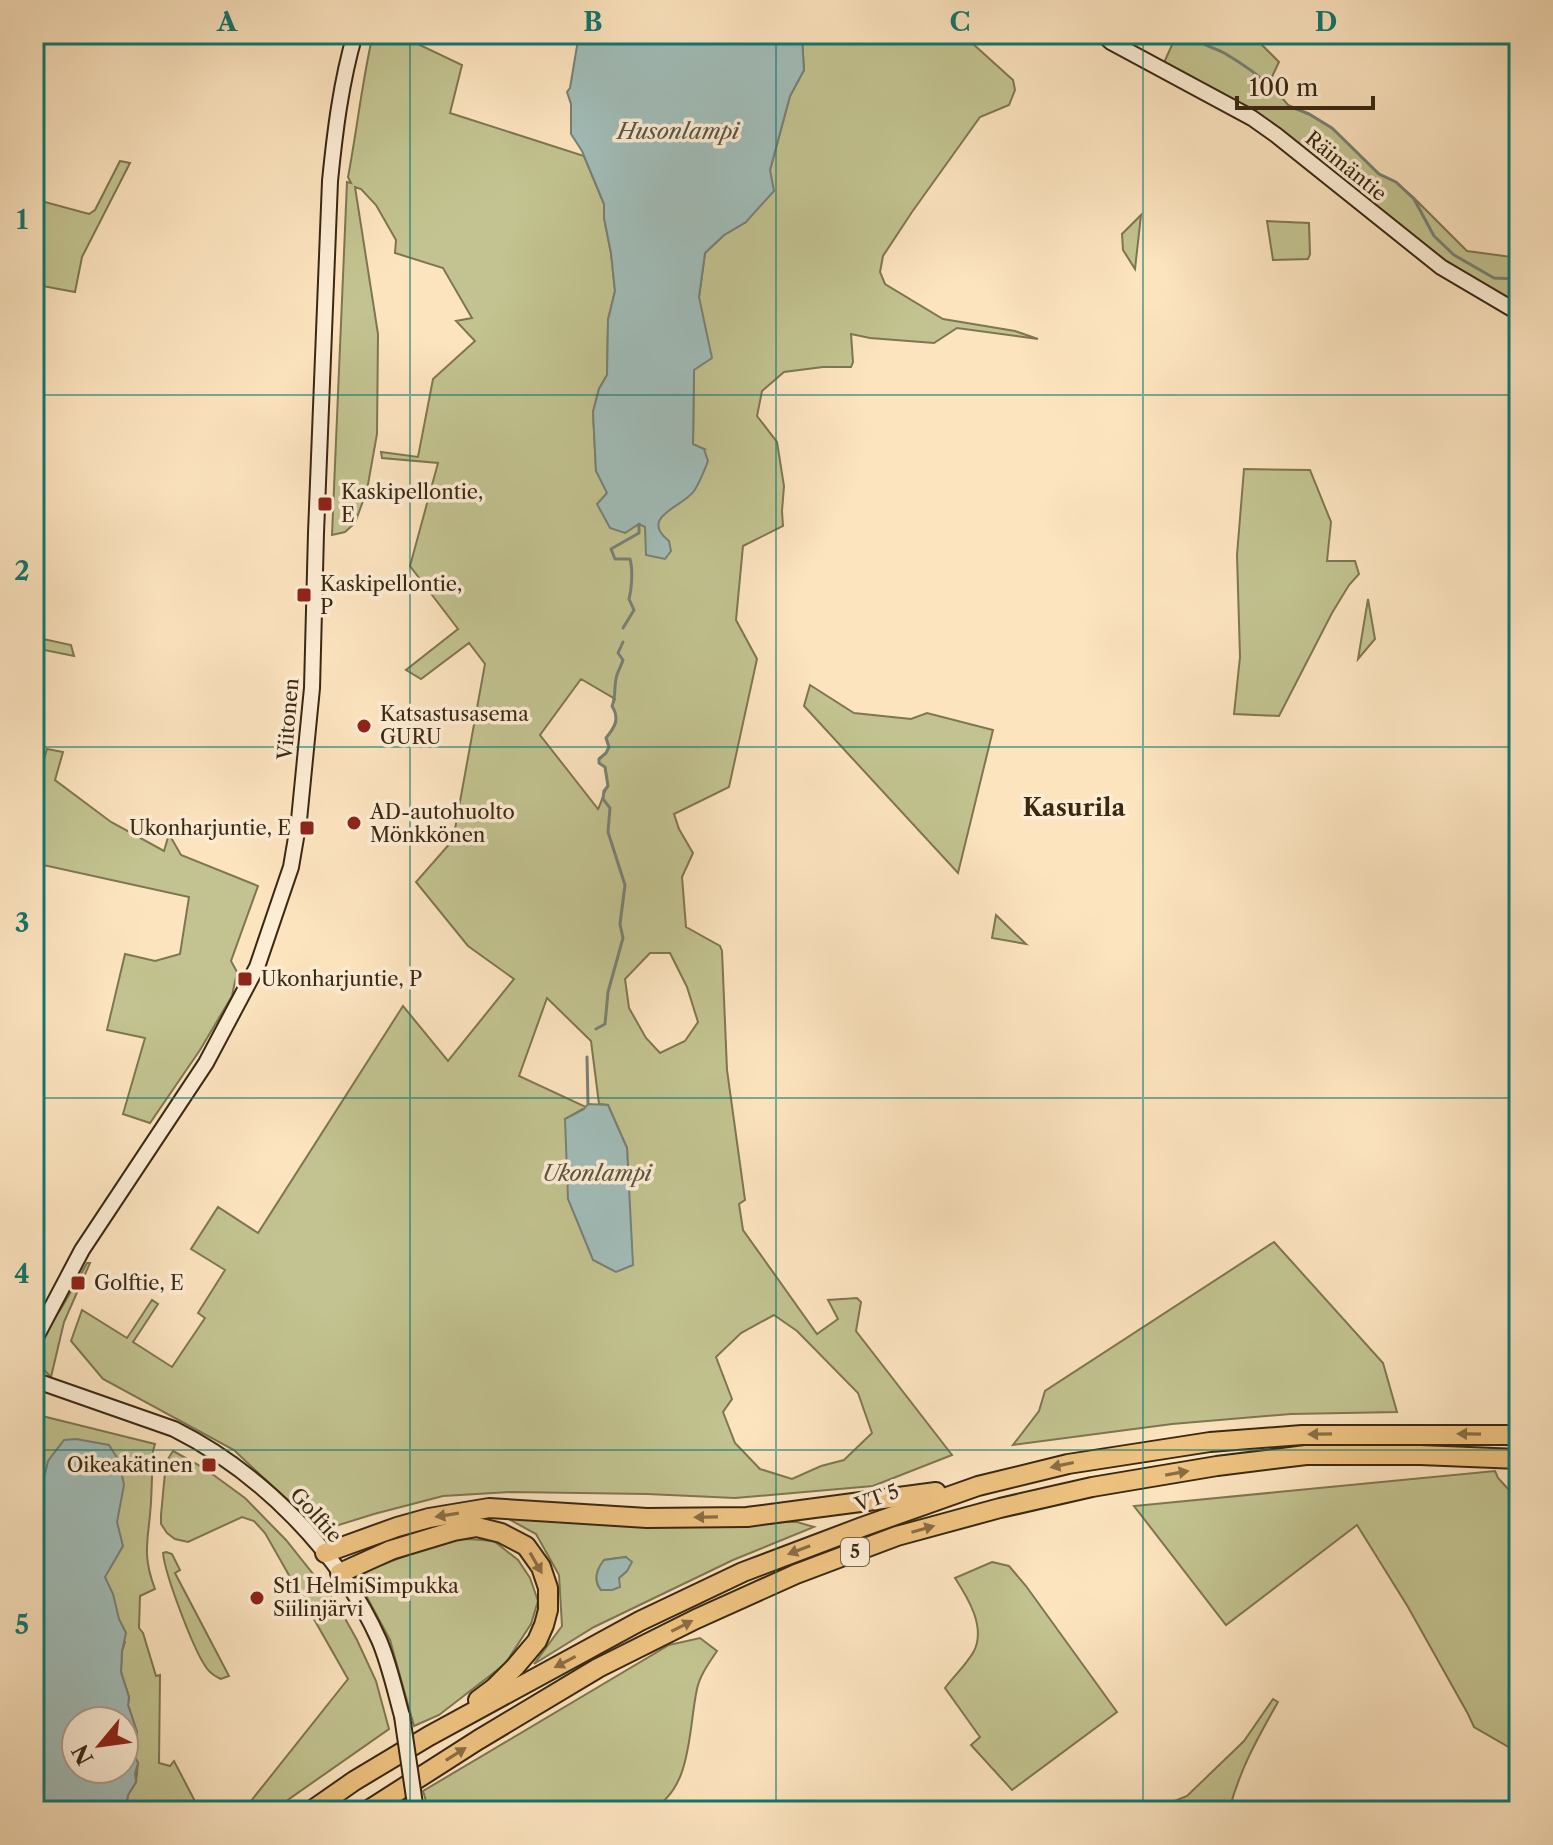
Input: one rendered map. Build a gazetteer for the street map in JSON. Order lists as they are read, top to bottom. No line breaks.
{"streets":{"highway":["VT 5","5"],"main road":["Räimäntie","Viitonen","Golftie"]},"districts":["Kasurila"],"water":["Husonlampi","Ukonlampi"],"places":{"transit":["Kaskipellontie, E","Kaskipellontie, P","Ukonharjuntie, E","Ukonharjuntie, P","Golftie, E","Oikeakätinen"],"other":["Katsastusasema GURU","AD-autohuolto Mönkkönen","St1 HelmiSimpukka Siilinjärvi"]},"scale_bar":"100 m","north":"bottom left","grid":{"columns":["A","B","C","D"],"rows":["1","2","3","4","5"]}}
